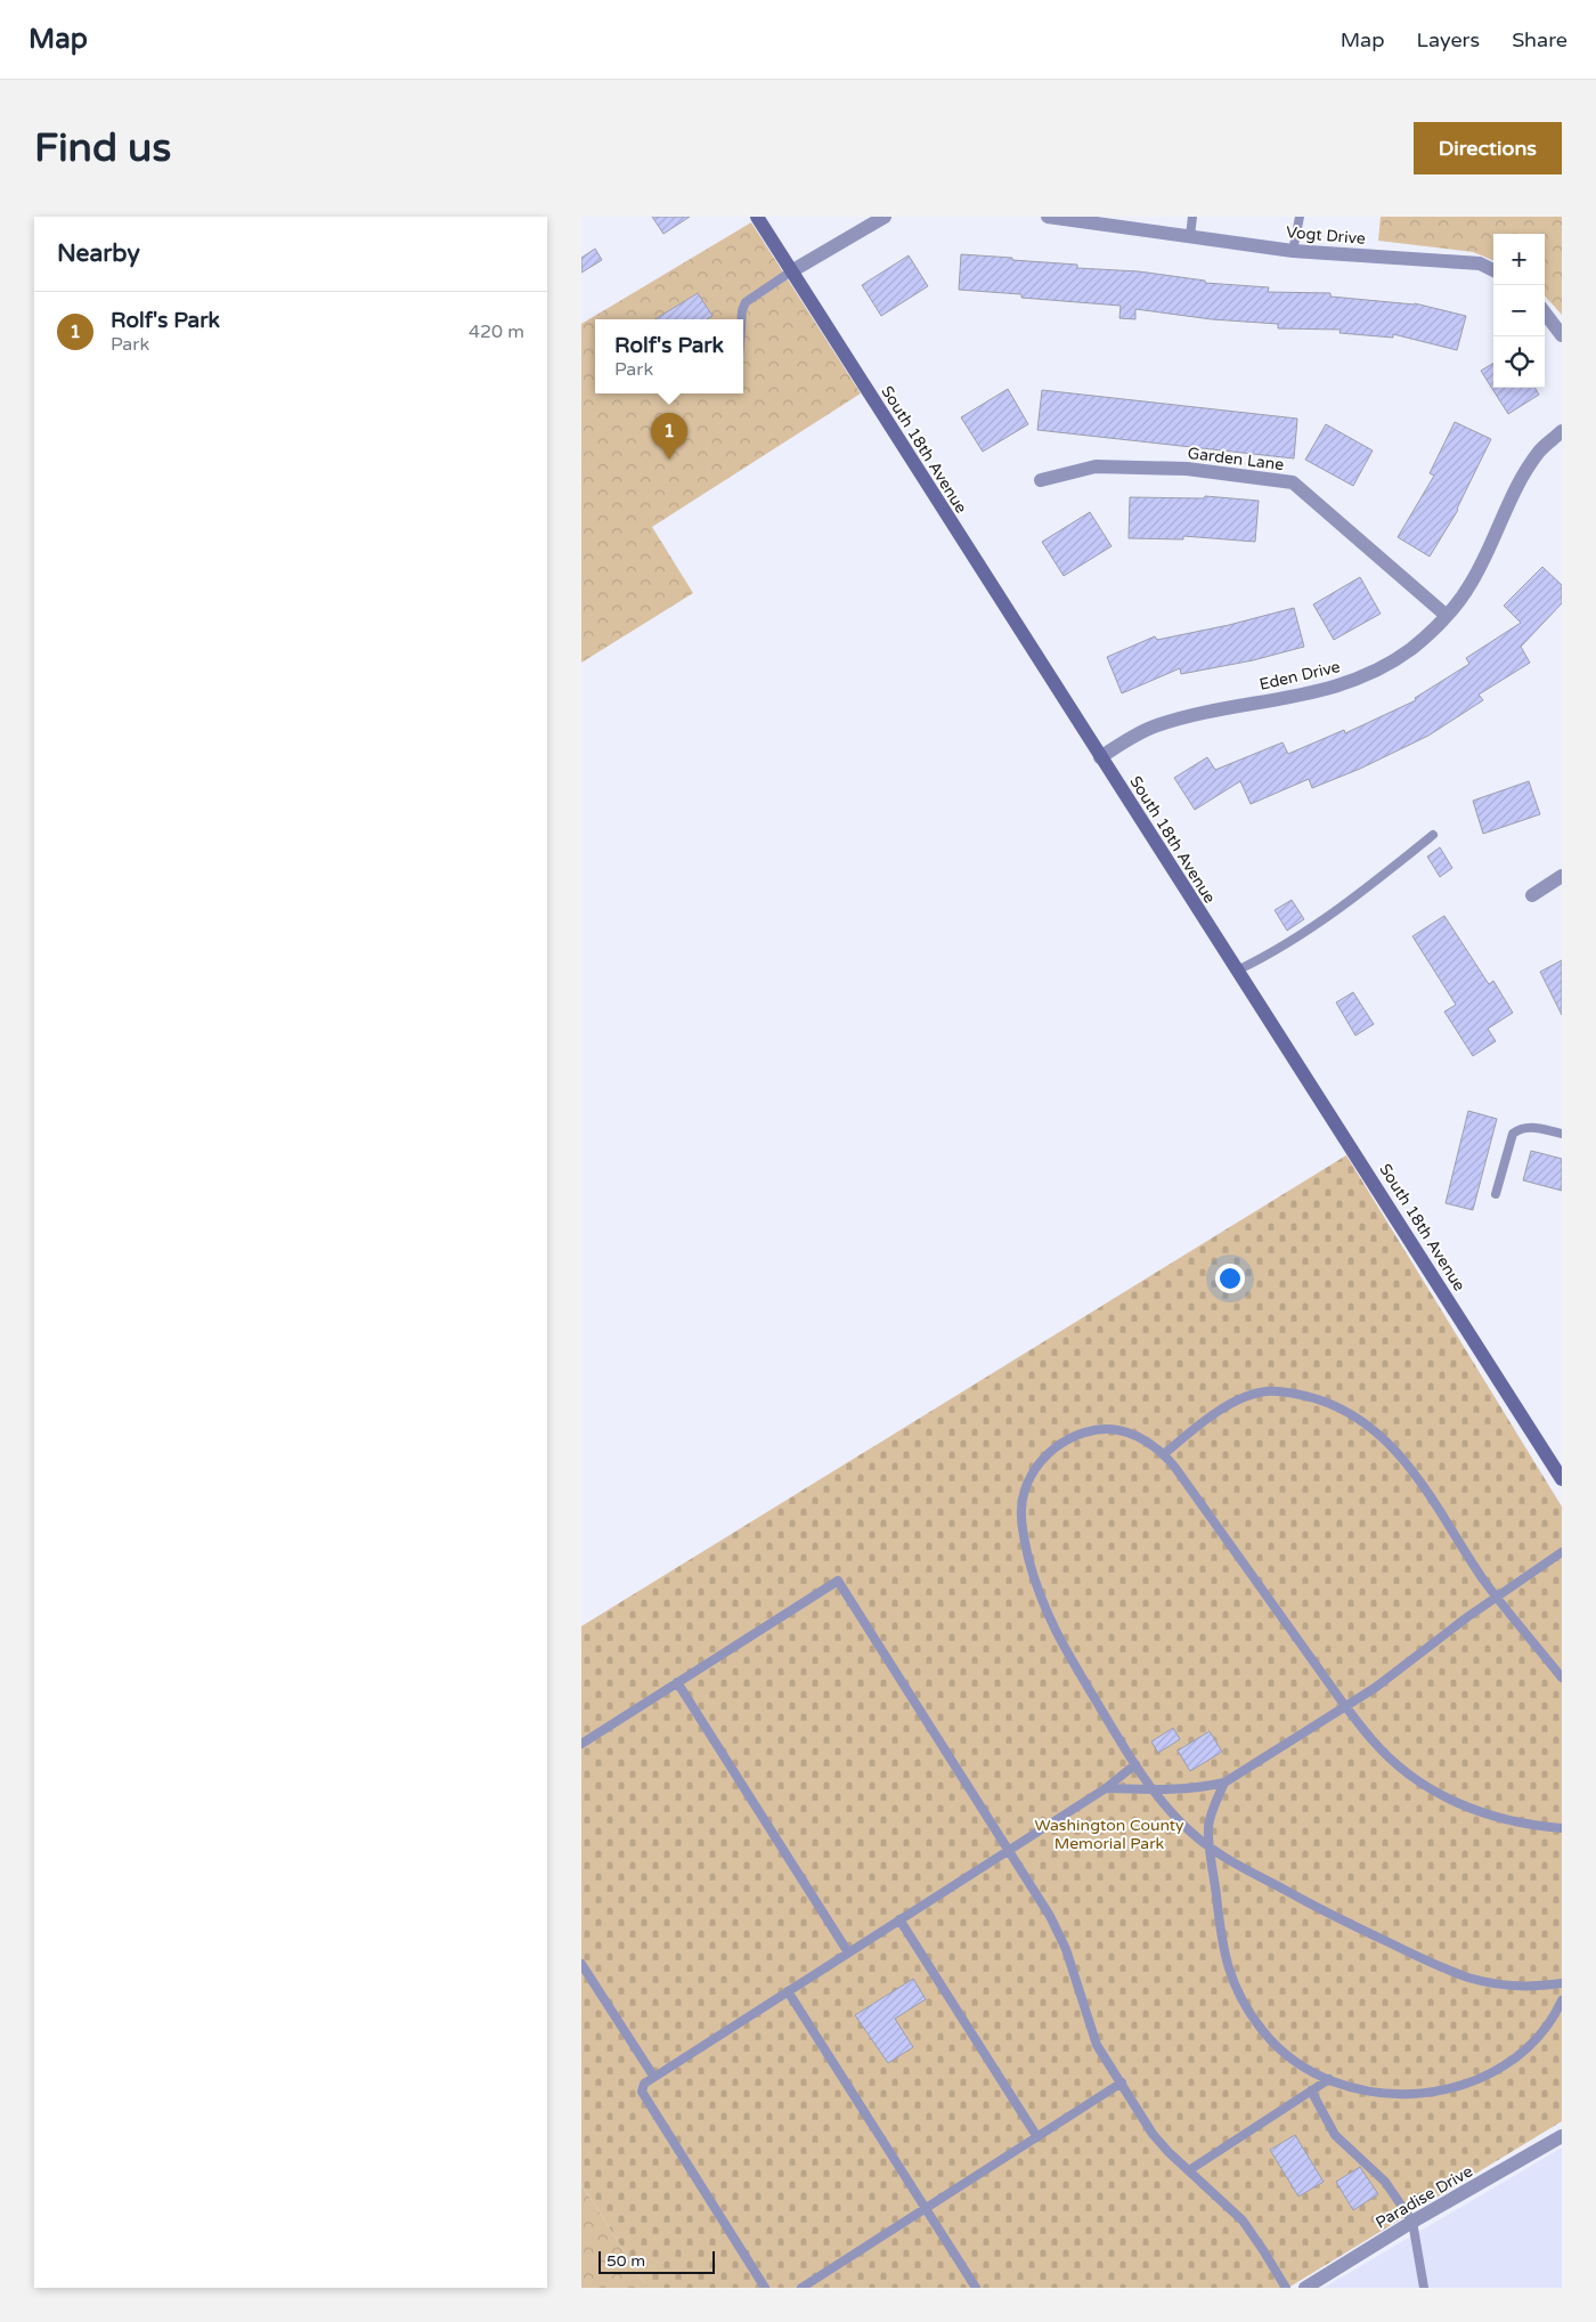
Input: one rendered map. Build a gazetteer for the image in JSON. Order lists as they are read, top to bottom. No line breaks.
{"streets":{"street":["Vogt Drive","South 18th Avenue","Garden Lane","Eden Drive","Paradise Drive"]},"crossings":[["South 18th Avenue","Eden Drive"],["Garden Lane","Eden Drive"]],"parks":["Washington County Memorial Park"],"scale_bar":"50 m","page":{"header":"Map","nav":["Map","Layers","Share"],"buttons":"Directions","title":"Find us","heading":"Nearby","map_buttons":["+","−"],"list":[{"mark":"1","name":"Rolf's Park","note":"Park","value":"420 m"}],"popup":["Rolf's Park","Park"],"pins":"1","scale":"50 m"}}
